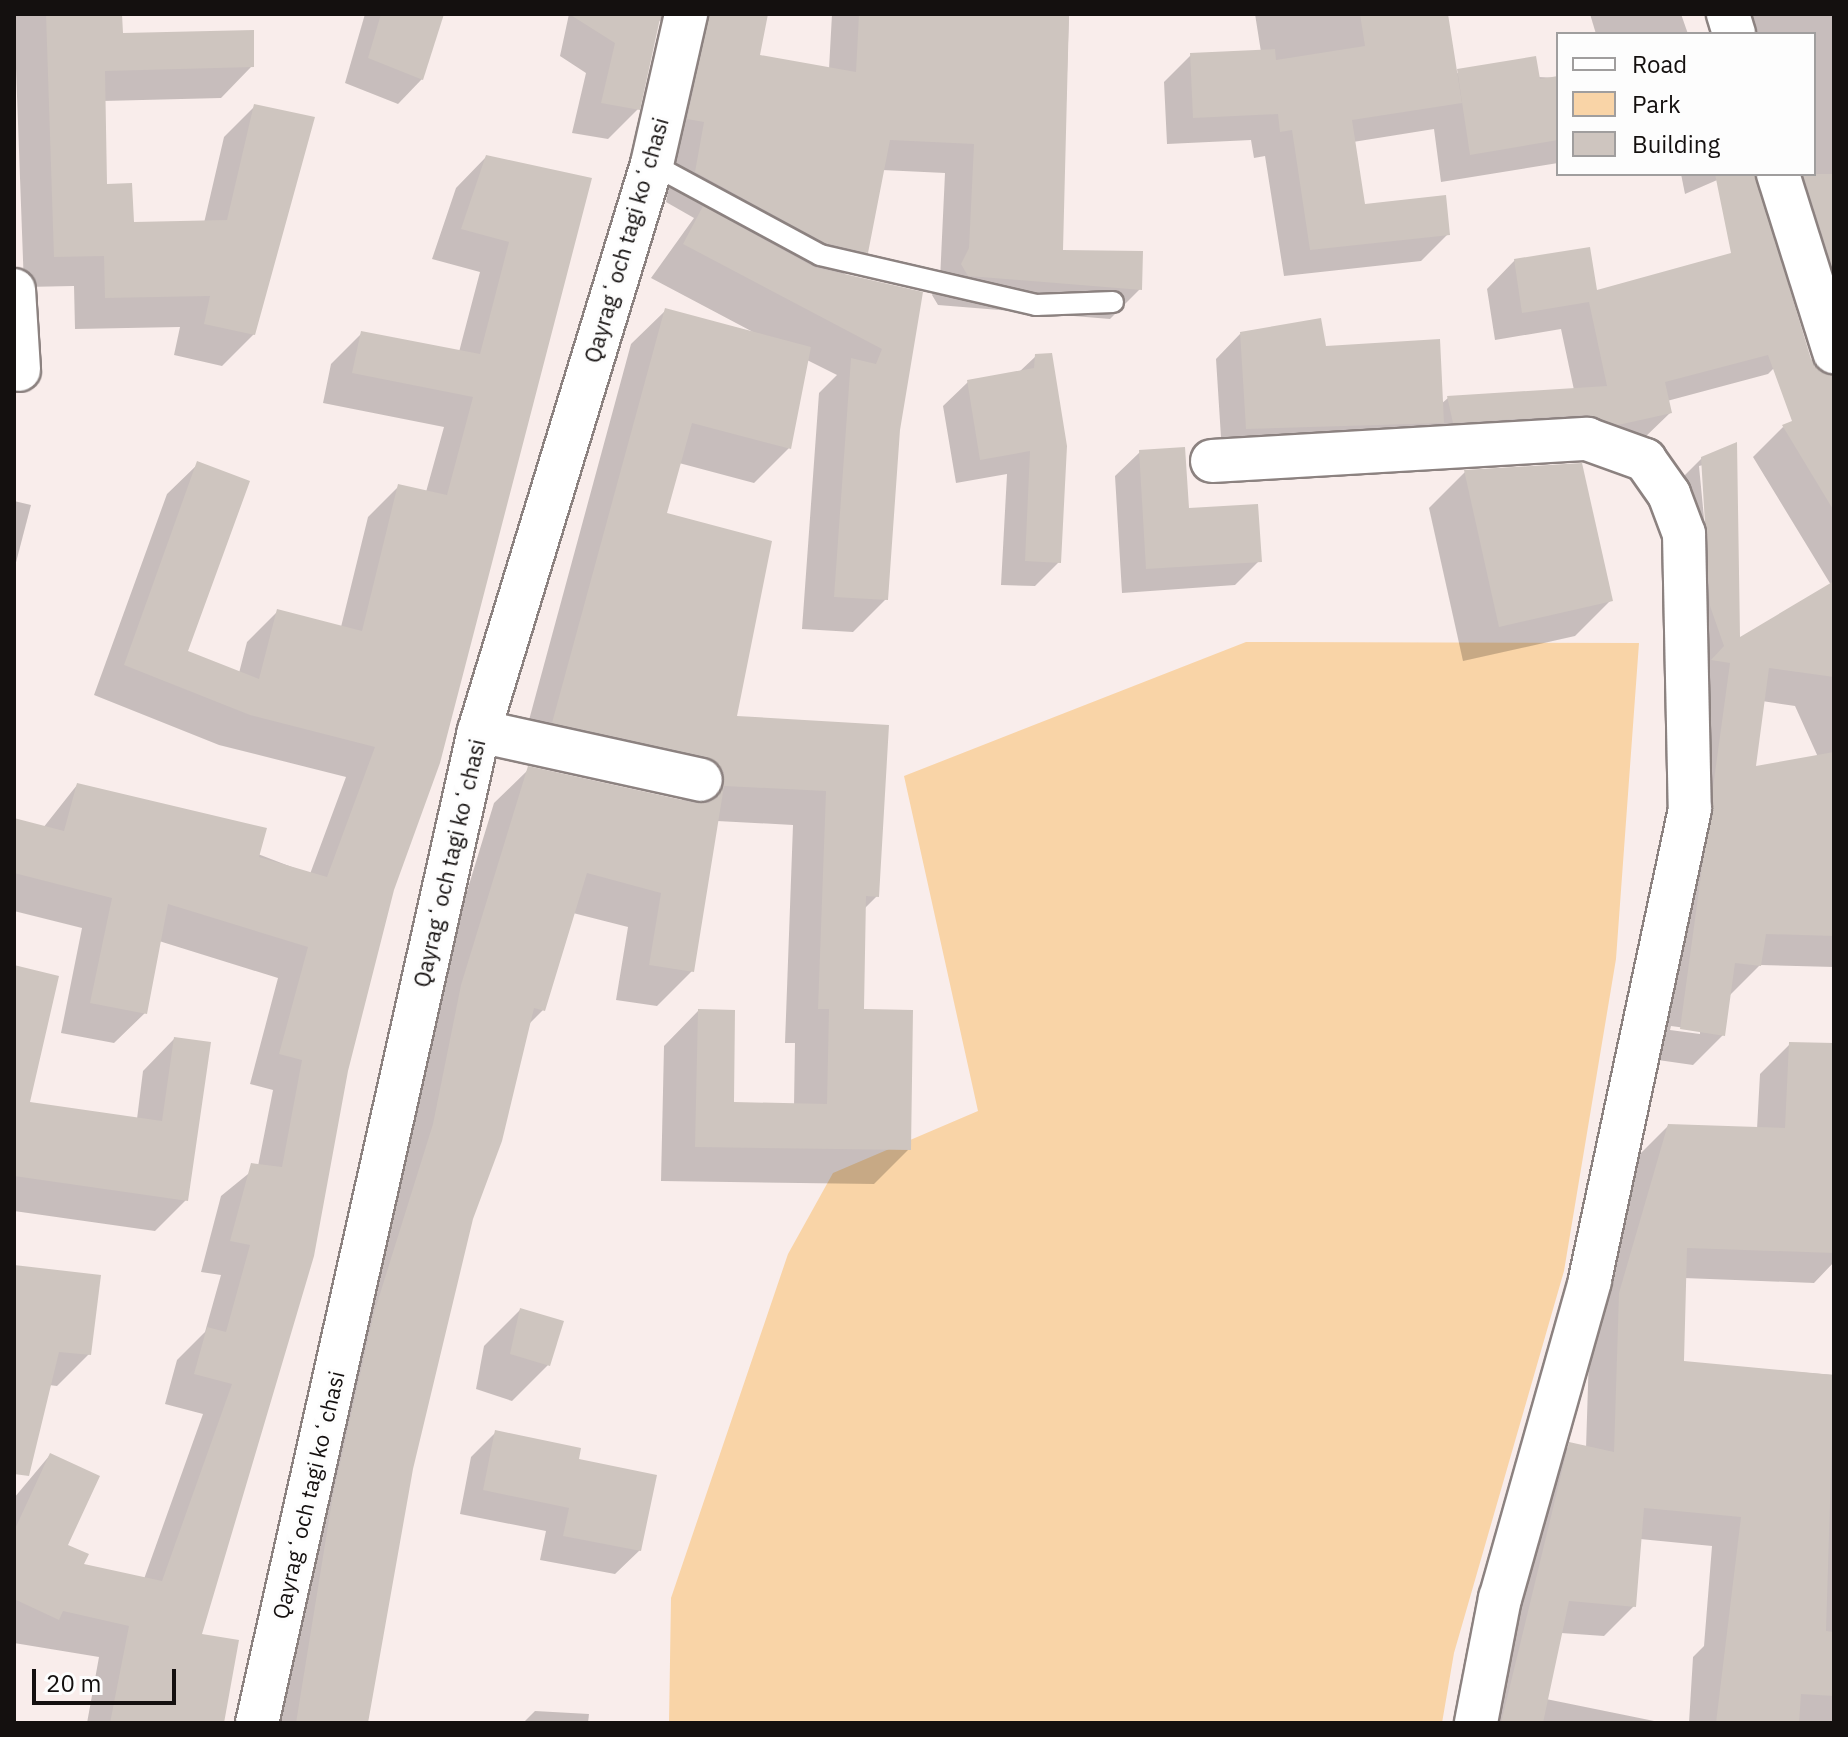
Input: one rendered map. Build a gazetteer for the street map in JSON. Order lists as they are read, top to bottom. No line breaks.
{"streets":{"street":["Qayragʻoch tagi koʻchasi"]},"legend":["Road","Park","Building"],"scale_bar":"20 m"}
